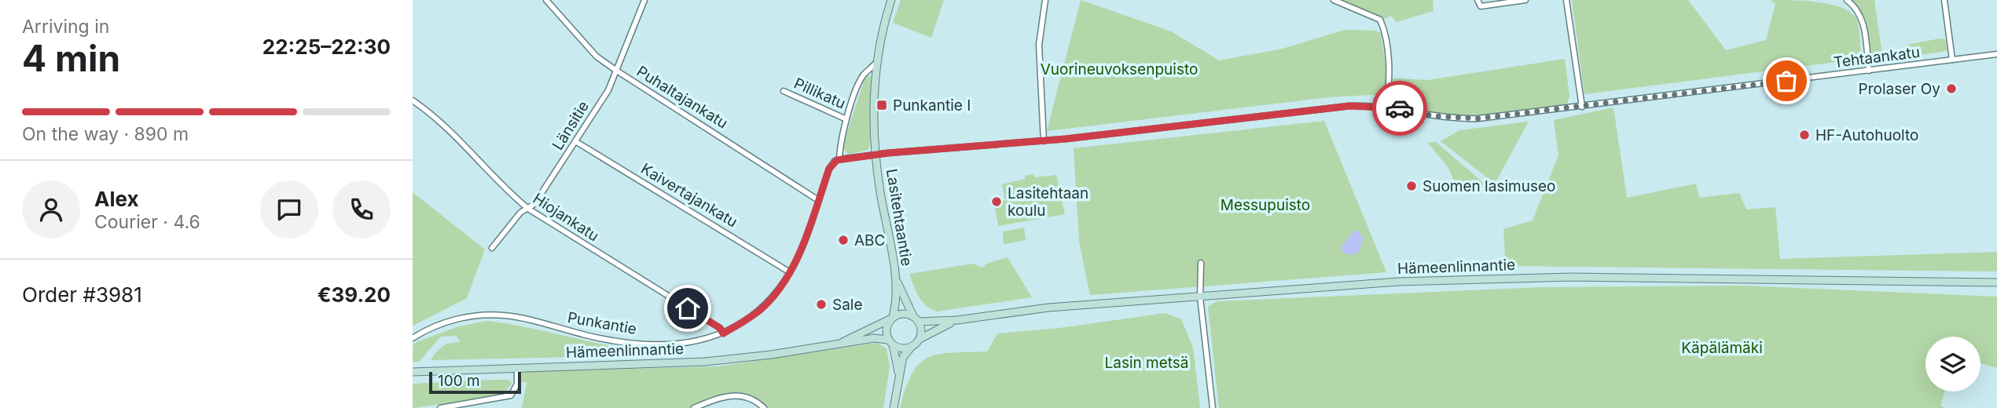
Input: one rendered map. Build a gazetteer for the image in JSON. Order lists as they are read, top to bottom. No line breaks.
{"streets":{"main road":["Lasitehtaantie","Hämeenlinnantie"],"street":["Tehtaankatu","Pillikatu","Puhaltajankatu","Länsitie","Kaivertajankatu","Hiojankatu","Punkantie"]},"crossings":[["Tehtaankatu","Lasitehtaantie"],["Pillikatu","Punkantie"],["Puhaltajankatu","Länsitie"],["Puhaltajankatu","Punkantie"],["Länsitie","Kaivertajankatu"],["Länsitie","Hiojankatu"],["Kaivertajankatu","Punkantie"],["Hiojankatu","Punkantie"],["Lasitehtaantie","Hämeenlinnantie"],["Lasitehtaantie","Punkantie"]],"parks":["Vuorineuvoksenpuisto","Messupuisto","Käpälämäki","Lasin metsä"],"places":{"other":["Prolaser Oy","HF-Autohuolto","Suomen lasimuseo","Lasitehtaan koulu","ABC","Sale"],"transit":["Punkantie I"]},"scale_bar":"100 m","page":{"heading":["4 min","Arriving in","22:25–22:30"],"panel":["Alex","Courier · 4.6","Order #3981","€39.20"],"bar":"On the way · 890 m","scale":"100 m"}}
